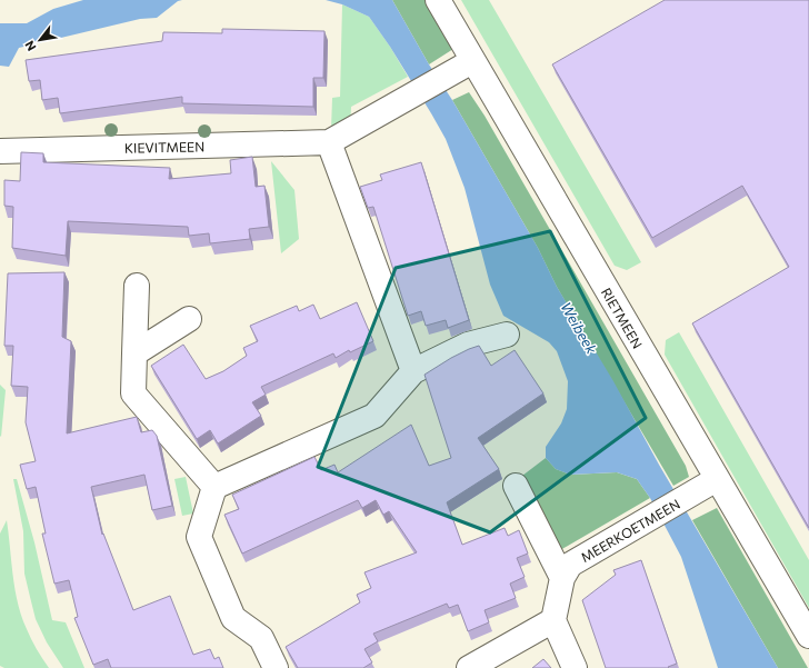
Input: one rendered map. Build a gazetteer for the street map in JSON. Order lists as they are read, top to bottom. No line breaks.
{"streets":{"street":["KIEVITMEEN","RIETMEEN","MEERKOETMEEN"]},"crossings":[["KIEVITMEEN","RIETMEEN"],["RIETMEEN","MEERKOETMEEN"]],"water":["Weibeek"],"north":"bottom left"}
